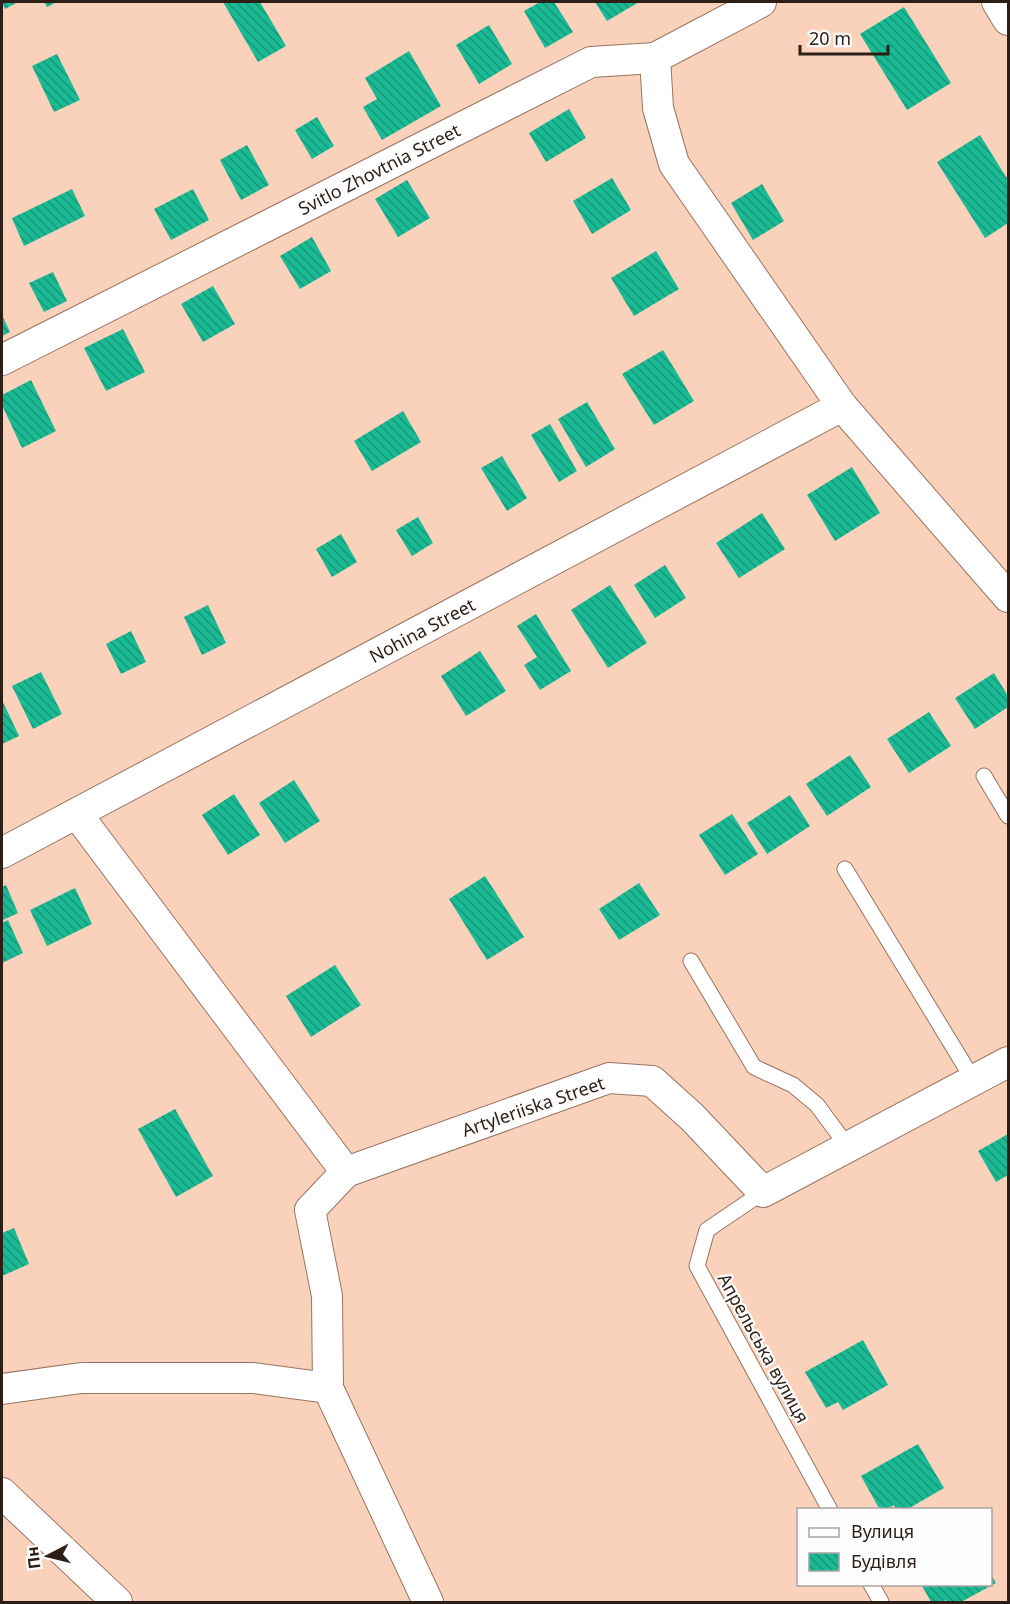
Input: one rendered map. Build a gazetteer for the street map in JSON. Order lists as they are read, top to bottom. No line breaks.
{"streets":{"street":["Svitlo Zhovtnia Street","Nohina Street","Artyleriiska Street"],"lane":["Апрельська вулиця"]},"crossings":[["Artyleriiska Street","Апрельська вулиця"]],"legend":["Вулиця","Будівля"],"scale_bar":"20 m","north":"left"}
